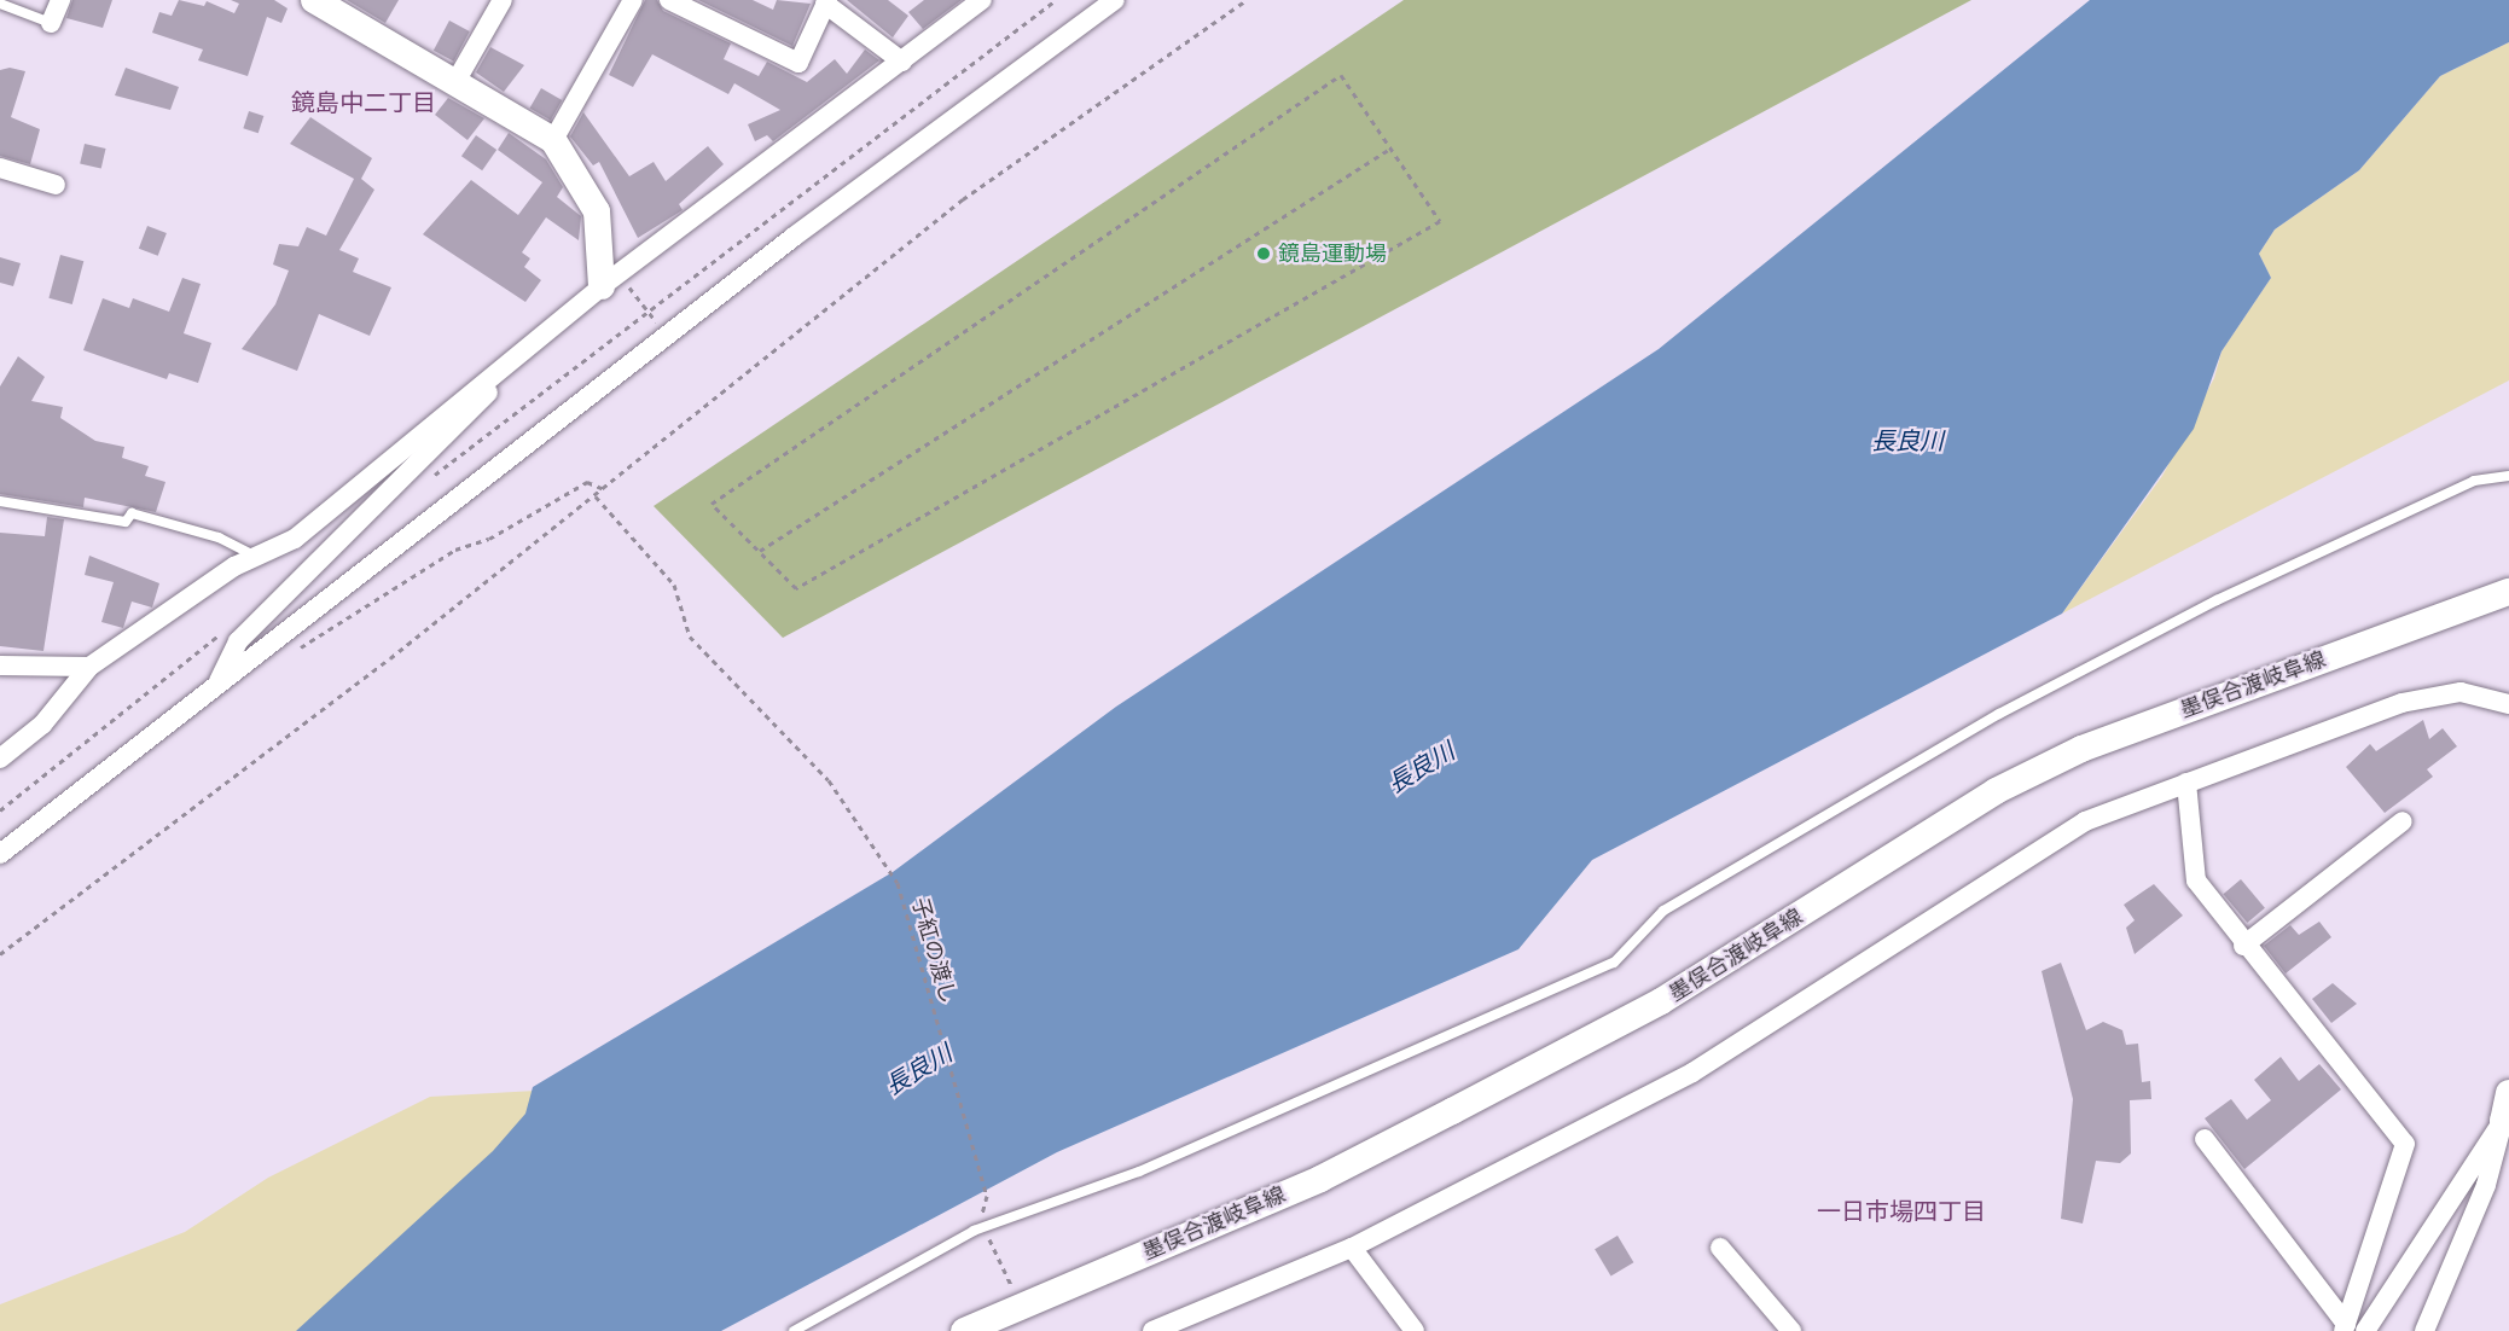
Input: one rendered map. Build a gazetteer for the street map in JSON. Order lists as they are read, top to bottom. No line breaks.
{"streets":{"main road":["墨俣合渡岐阜線"],"path":["子紅の渡し"]},"districts":["鏡島中二丁目","一日市場四丁目"],"water":["長良川"],"places":["鏡島運動場"]}
